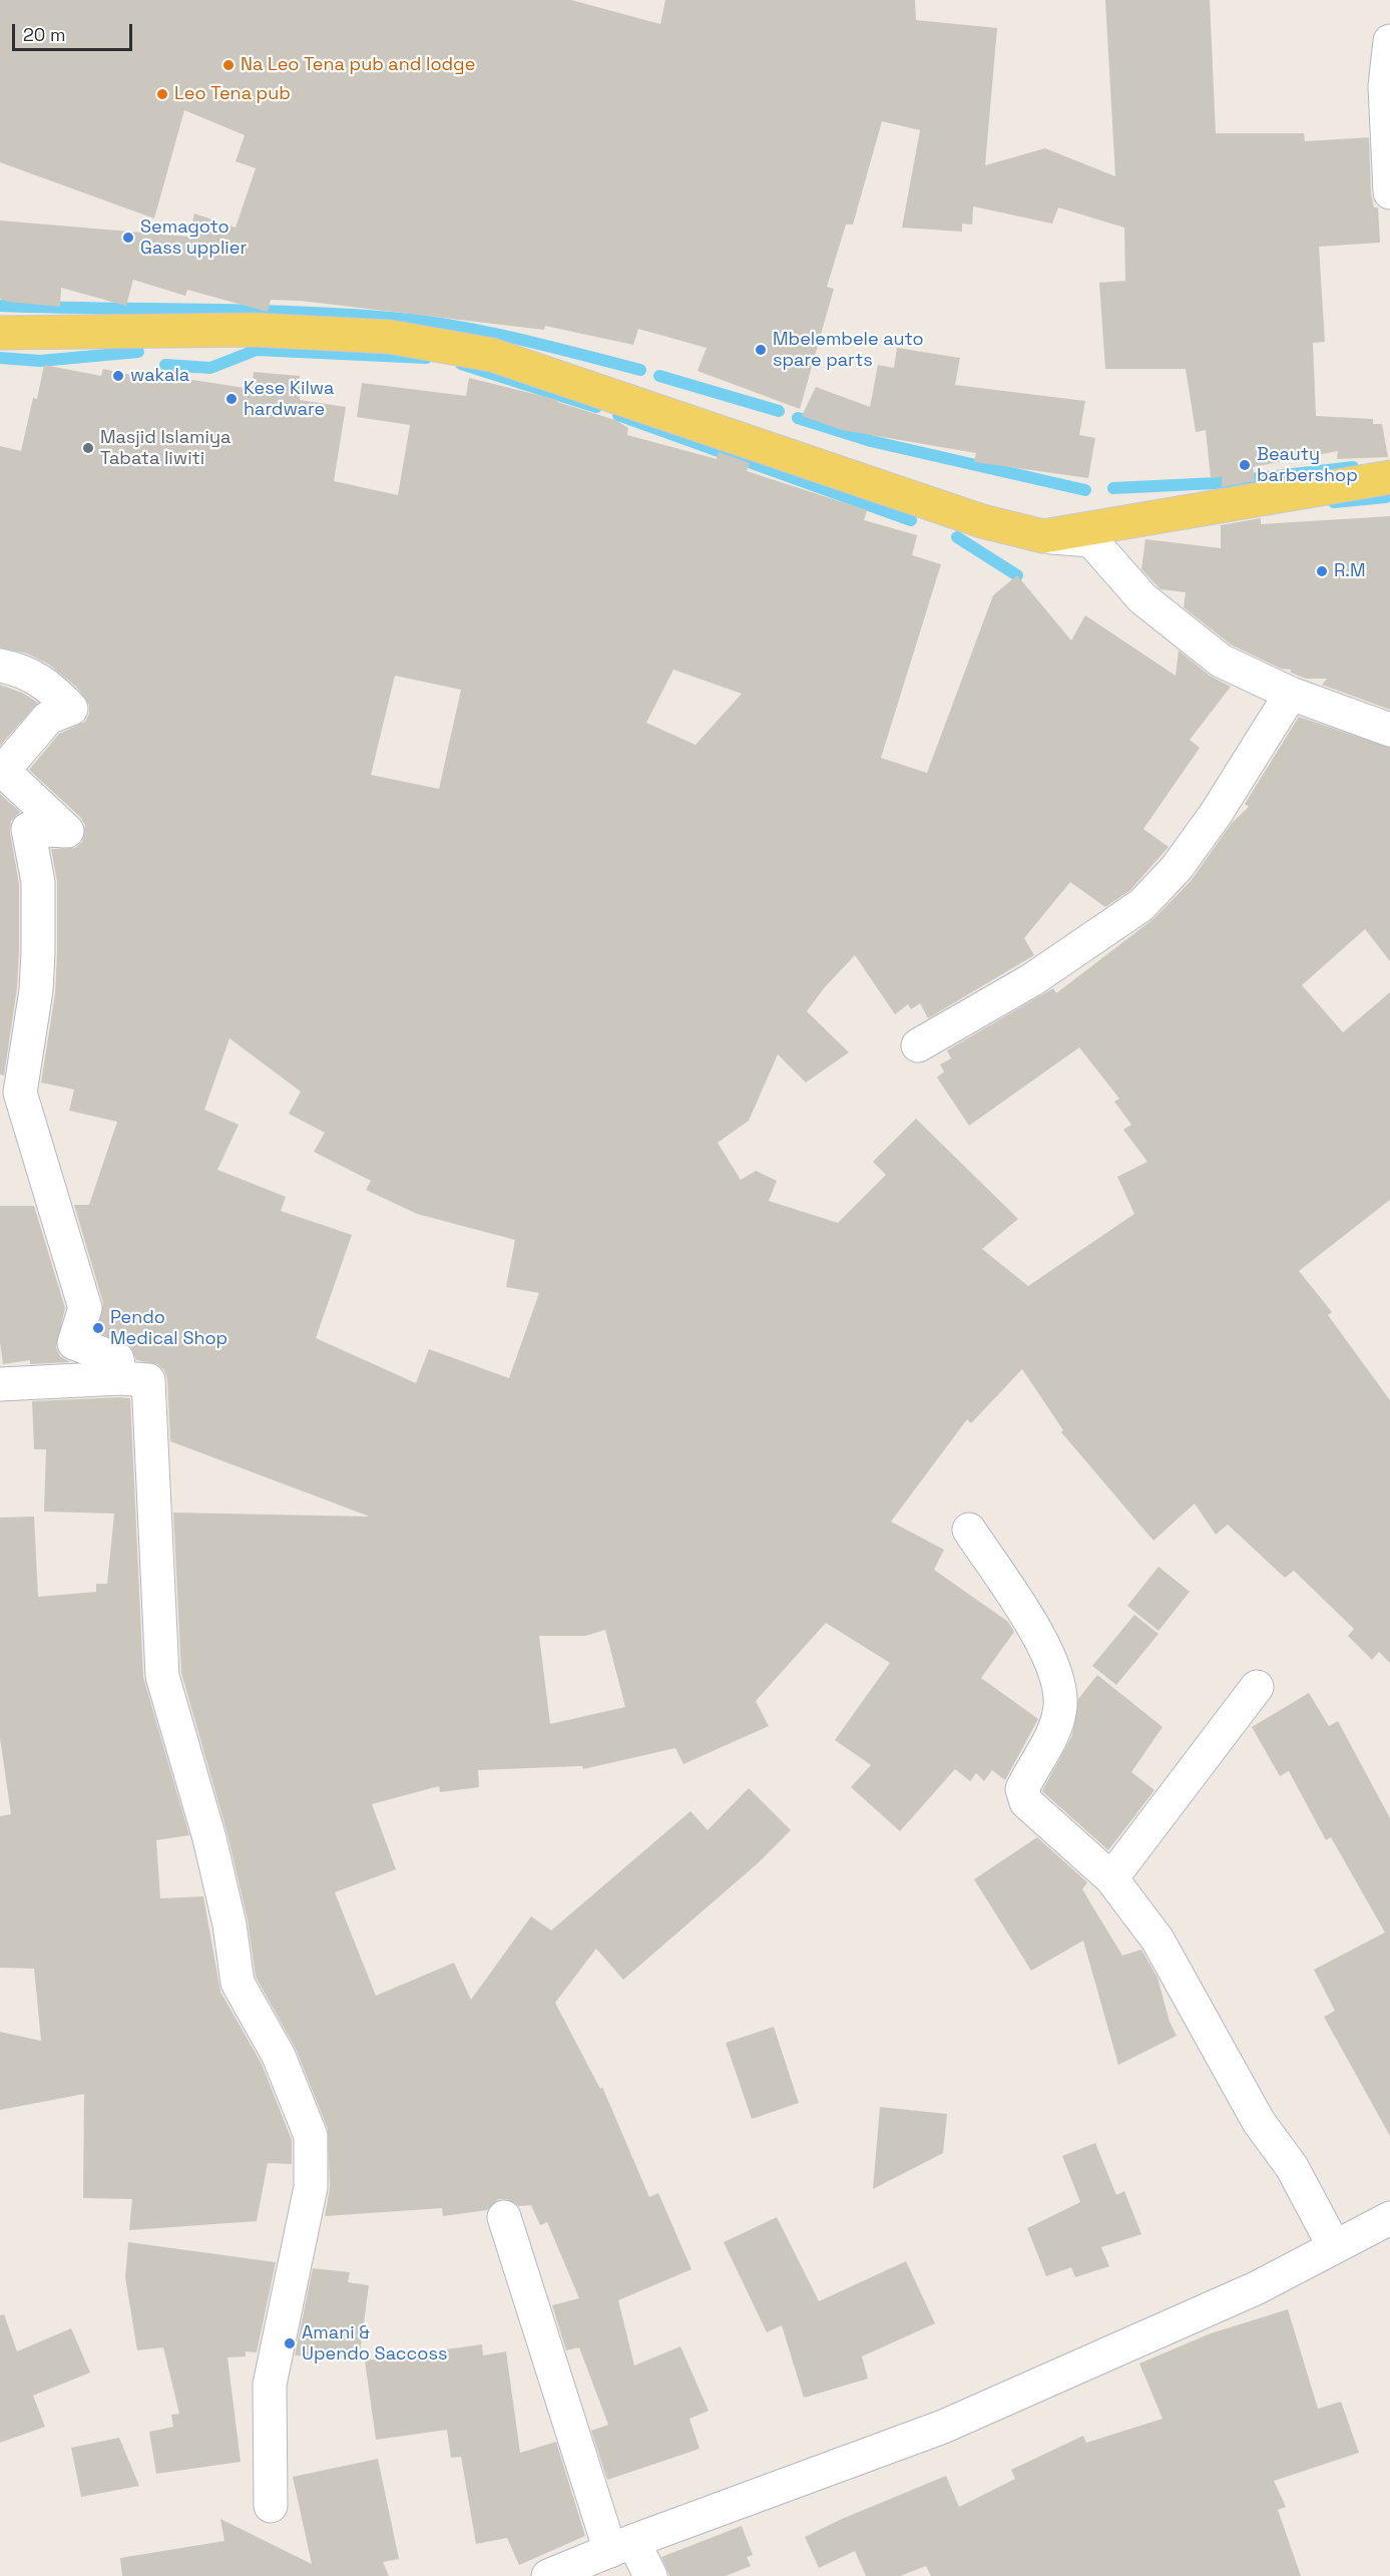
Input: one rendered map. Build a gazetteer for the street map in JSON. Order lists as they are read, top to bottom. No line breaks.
{"places":["Na Leo Tena pub and lodge","Leo Tena pub","Semagoto Gass upplier","Mbelembele auto spare parts","wakala","Kese Kilwa hardware","Masjid Islamiya Tabata liwiti","Beauty barbershop","R.M","Pendo Medical Shop","Amani & Upendo Saccoss"],"scale_bar":"20 m"}
